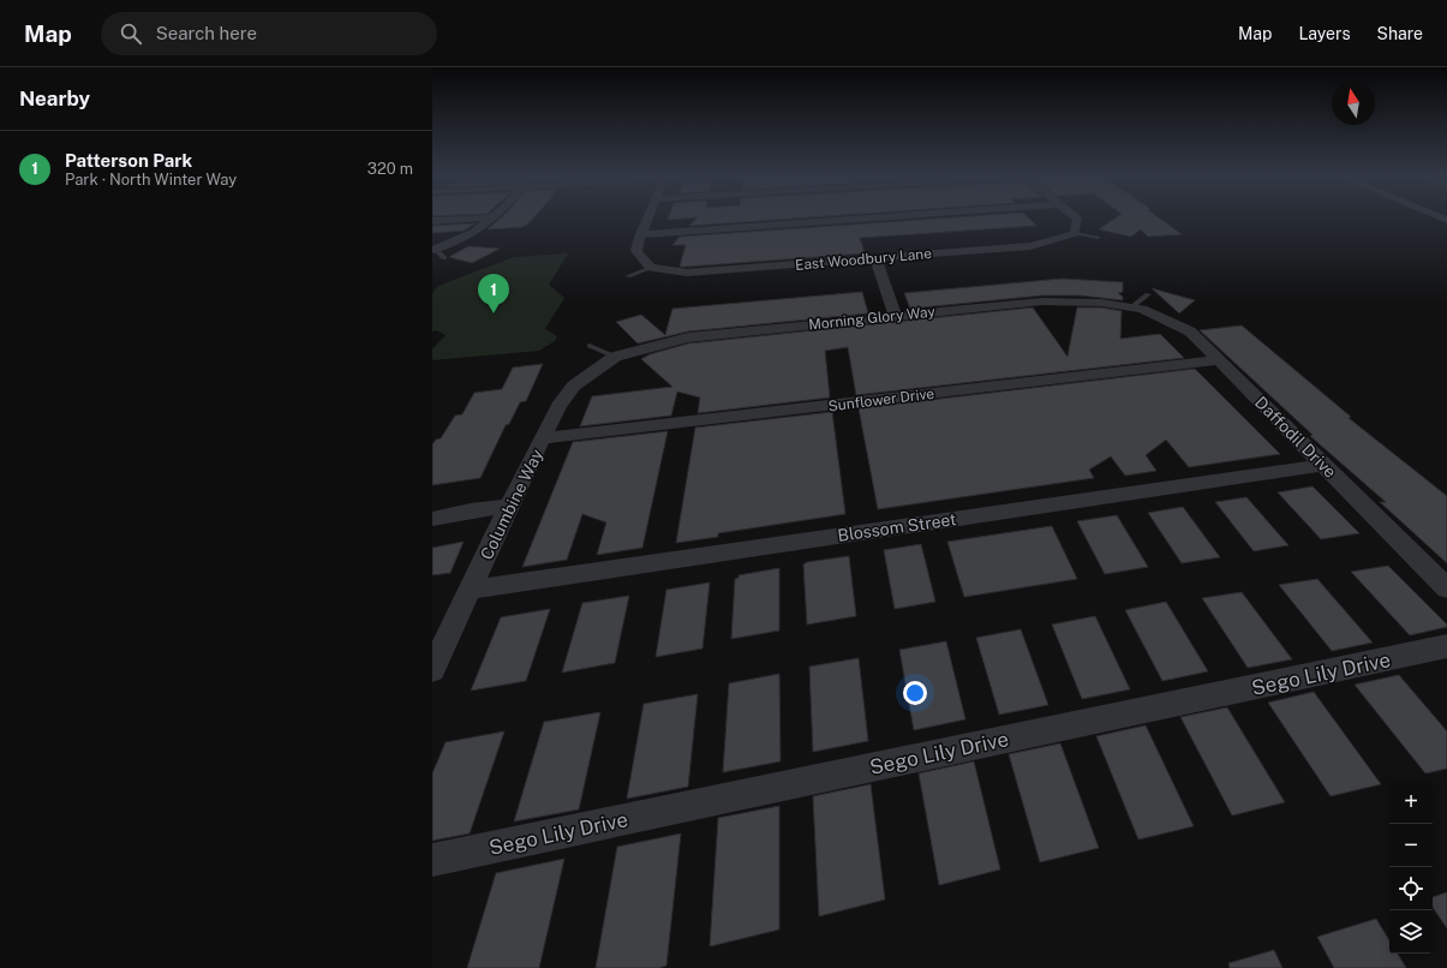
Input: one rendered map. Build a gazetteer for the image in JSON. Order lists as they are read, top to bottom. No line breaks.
{"streets":{"street":["East Woodbury Lane","Morning Glory Way","Sunflower Drive","Daffodil Drive","Columbine Way","Blossom Street","Sego Lily Drive"]},"crossings":[["Morning Glory Way","Daffodil Drive"],["Morning Glory Way","Columbine Way"],["Sunflower Drive","Daffodil Drive"],["Sunflower Drive","Columbine Way"],["Daffodil Drive","Blossom Street"],["Columbine Way","Blossom Street"]],"north":"top","page":{"header":"Map","search":"Search here","nav":["Map","Layers","Share"],"heading":"Nearby","list":[{"mark":"1","name":"Patterson Park","note":"Park · North Winter Way","value":"320 m"}],"pins":"1","map_buttons":["+","−"]}}
